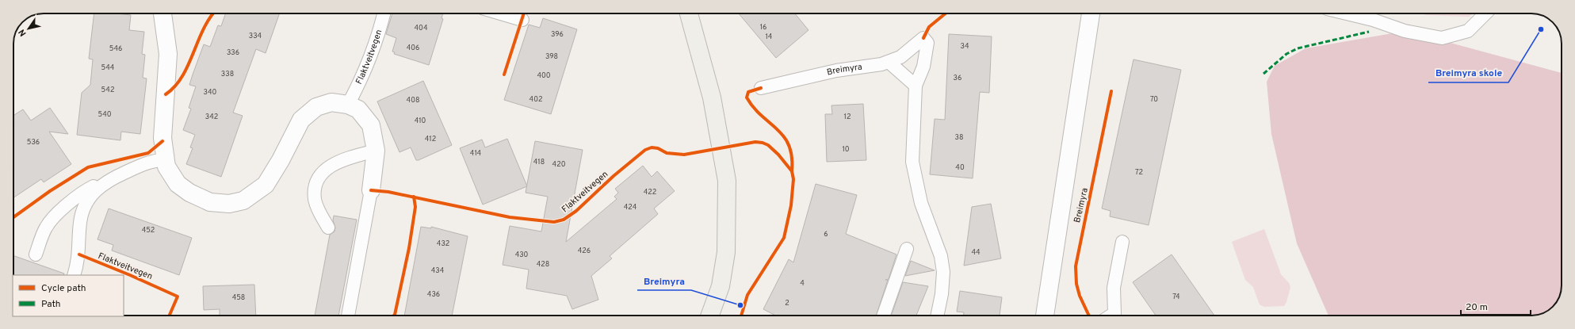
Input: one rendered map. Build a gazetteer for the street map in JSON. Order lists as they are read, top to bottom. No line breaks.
{"streets":{"lane":["Flaktveitvegen","Breimyra"]},"places":["Breimyra skole","Breimyra"],"house_numbers":["16","404","396","334","14","34","406","546","336","398","544","338","400","36","542","340","402","70","408","540","342","12","410","38","412","536","10","414","418","420","40","72","422","424","452","6","432","426","44","430","428","434","4","436","74","458","2"],"legend":["Cycle path","Path"],"scale_bar":"20 m","north":"bottom left"}
